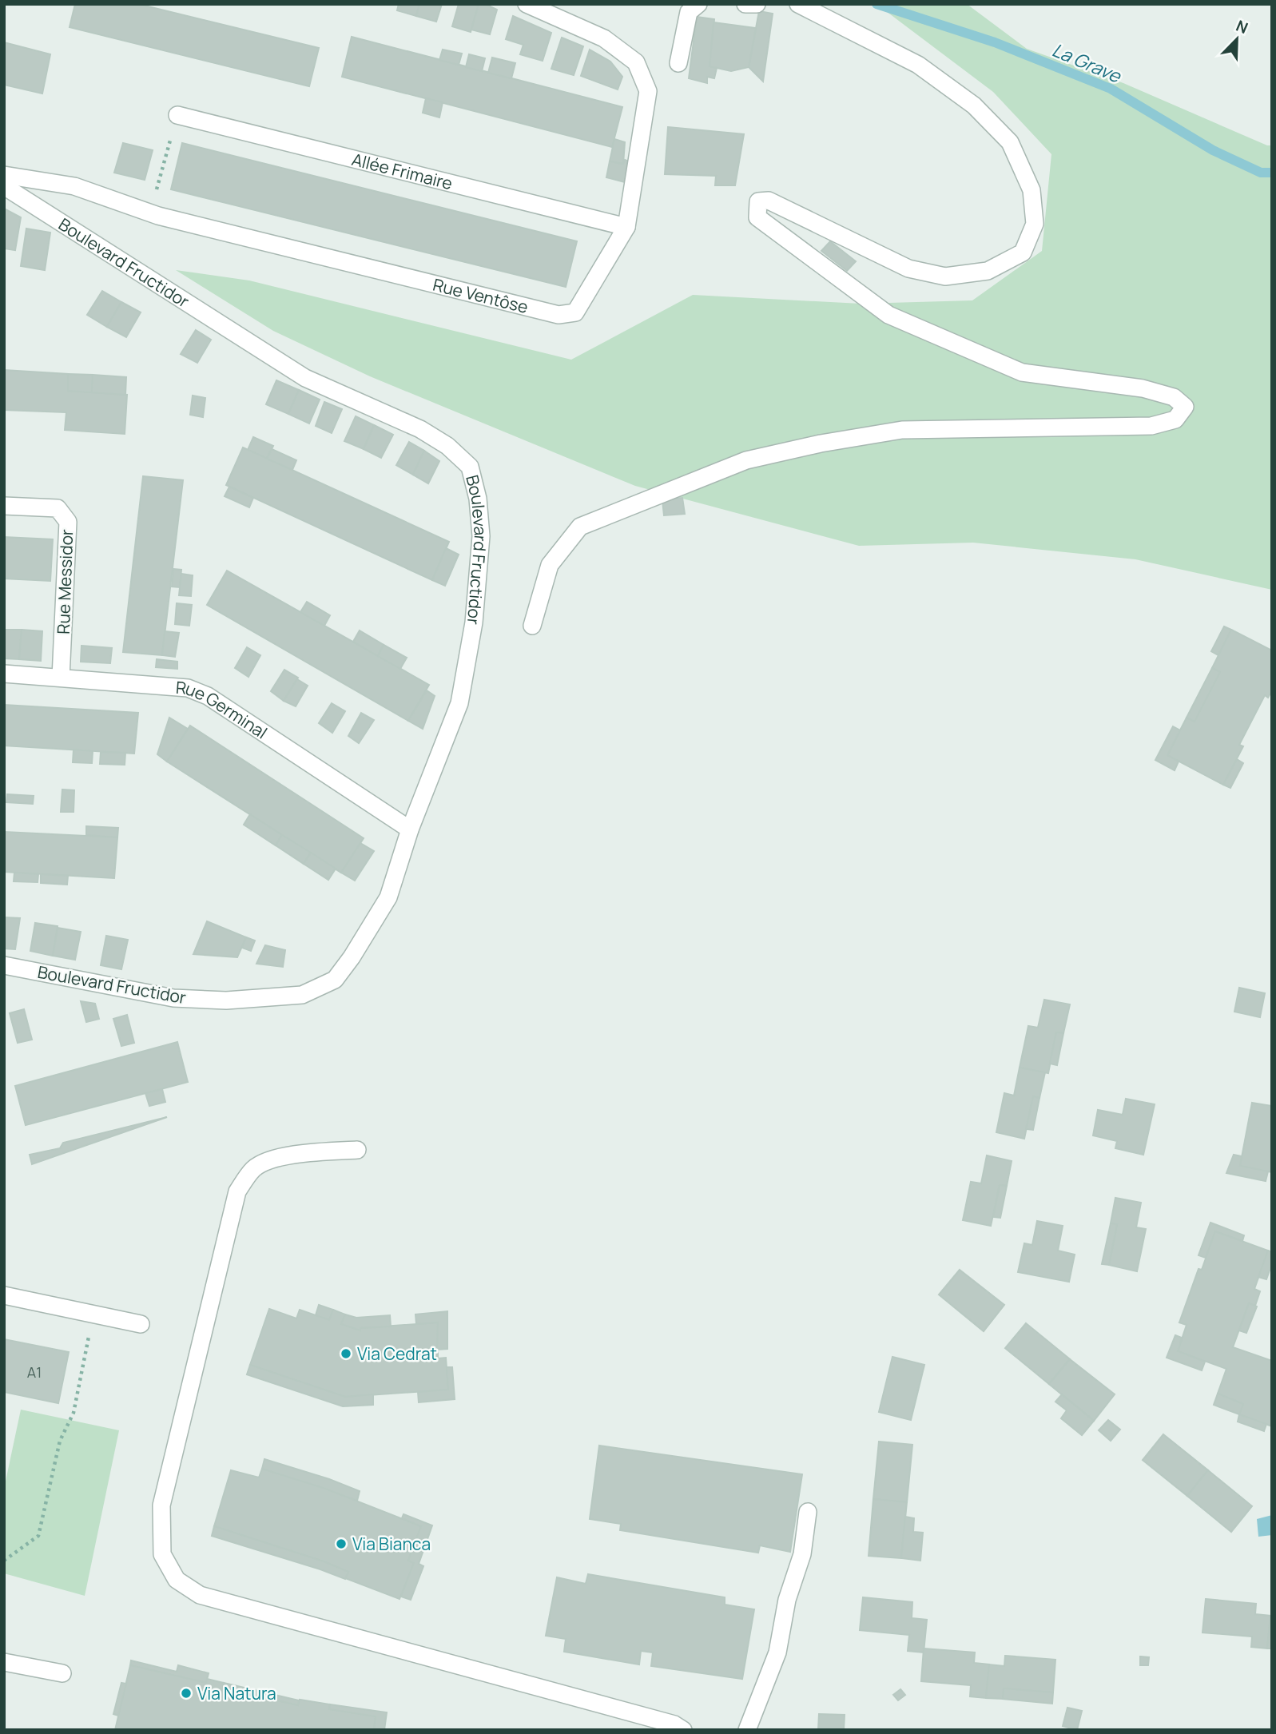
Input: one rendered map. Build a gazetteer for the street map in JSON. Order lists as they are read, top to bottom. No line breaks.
{"streets":{"street":["Allée Frimaire","Boulevard Fructidor","Rue Ventôse","Rue Messidor","Rue Germinal"]},"crossings":[["Allée Frimaire","Rue Ventôse"],["Boulevard Fructidor","Rue Germinal"],["Rue Messidor","Rue Germinal"]],"water":["La Grave"],"places":["Via Cedrat","Via Bianca","Via Natura"],"house_numbers":["A1"],"north":"top right"}
